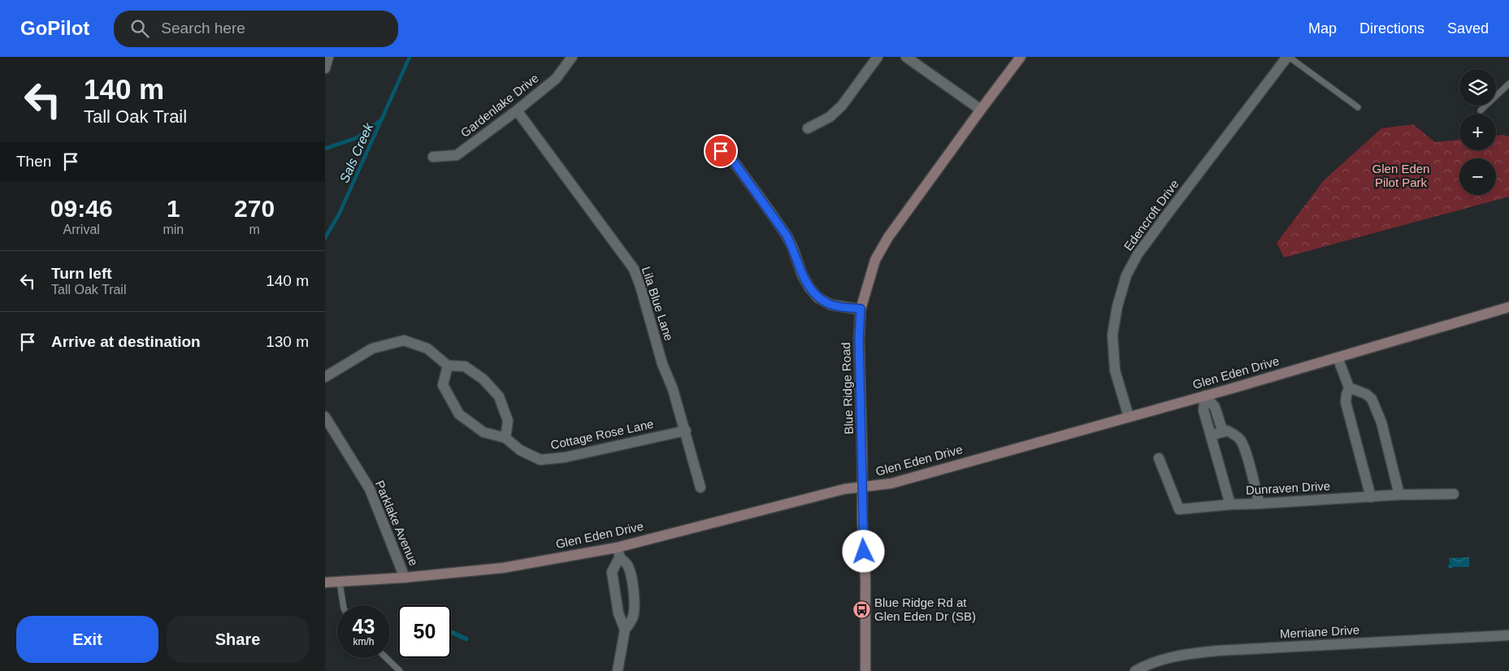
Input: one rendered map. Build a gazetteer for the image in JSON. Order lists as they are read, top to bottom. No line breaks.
{"streets":{"main road":["Glen Eden Drive","Blue Ridge Road"],"street":["Gardenlake Drive","Edencroft Drive","Lila Blue Lane","Cottage Rose Lane","Dunraven Drive","Parklake Avenue","Merriane Drive"]},"crossings":[["Gardenlake Drive","Lila Blue Lane"],["Edencroft Drive","Glen Eden Drive"],["Lila Blue Lane","Cottage Rose Lane"],["Glen Eden Drive","Blue Ridge Road"],["Glen Eden Drive","Parklake Avenue"]],"water":["Sals Creek"],"parks":["Glen Eden Pilot Park"],"places":{"bus stop":["Blue Ridge Rd at Glen Eden Dr (SB)"]},"page":{"header":"GoPilot","search":"Search here","nav":["Map","Directions","Saved"],"turn":["140 m","Tall Oak Trail"],"map_buttons":["+","−"],"then":"Then","eta":["09:46","Arrival","1","min","270","m"],"list":[{"name":"Turn left","note":"Tall Oak Trail","value":"140 m"},{"name":"Arrive at destination","value":"130 m"}],"speed":"43 km/h","limit":"50","buttons":["Exit","Share"]}}
